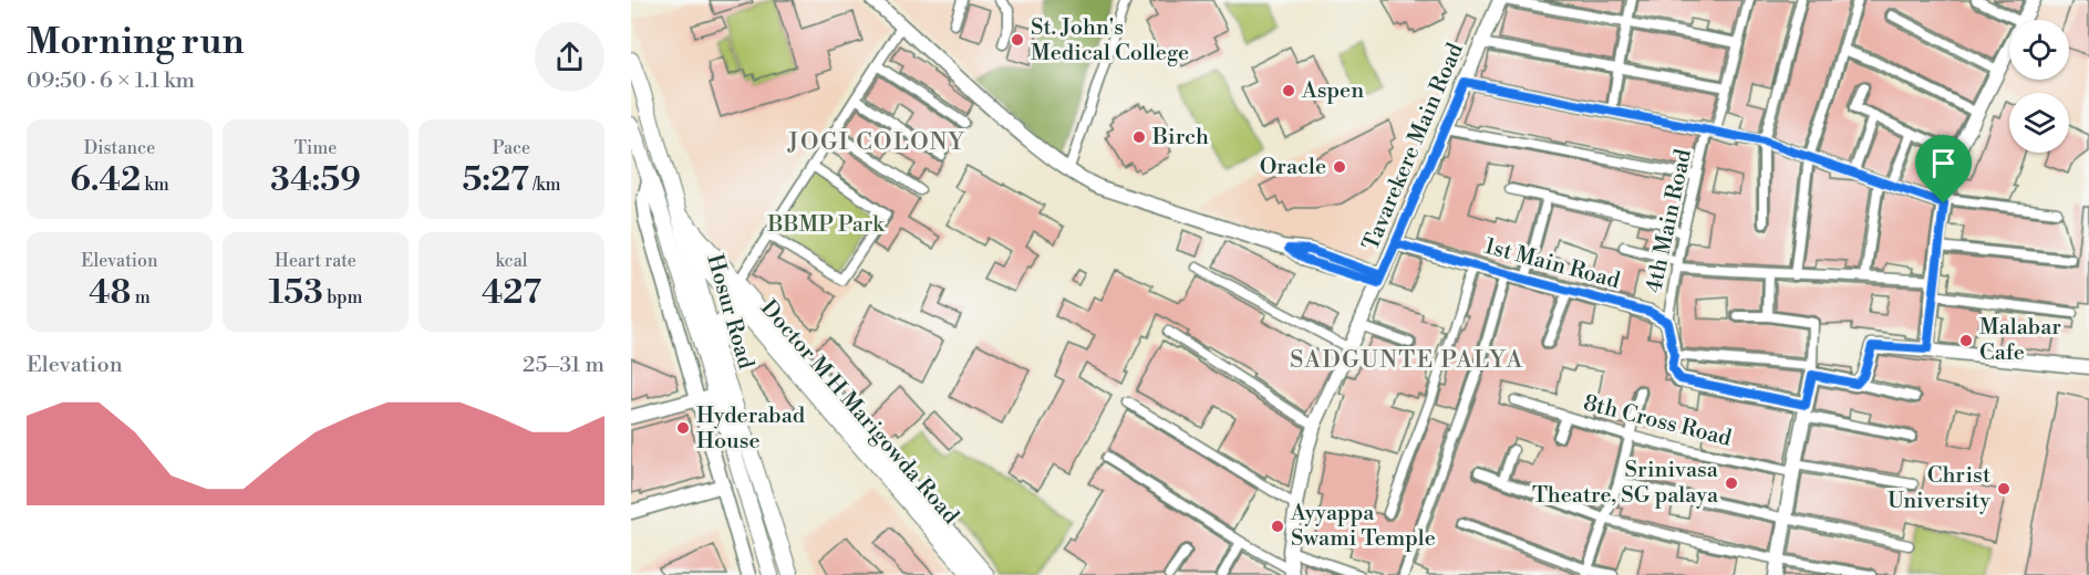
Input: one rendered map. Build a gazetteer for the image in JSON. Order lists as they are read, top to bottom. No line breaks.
{"streets":{"main road":["Hosur Road","Doctor M H Marigowda Road"],"street":["Tavarekere Main Road","4th Main Road","1st Main Road","8th Cross Road"]},"crossings":[["Tavarekere Main Road","1st Main Road"],["4th Main Road","1st Main Road"],["Hosur Road","Doctor M H Marigowda Road"]],"districts":["JOGI COLONY","SADGUNTE PALYA"],"parks":["BBMP Park"],"places":["St. John's Medical College","Aspen","Birch","Oracle","Malabar Cafe","Hyderabad House","Srinivasa Theatre, SG palaya","Christ University","Ayyappa Swami Temple"],"page":{"heading":["Morning run","09:50 · 6 × 1.1 km"],"stats":[["Distance","6.42 km"],["Time","34:59"],["Pace","5:27 /km"],["Elevation","48 m"],["Heart rate","153 bpm"],["kcal","427"]],"chart":["Elevation","25–31 m"]}}
